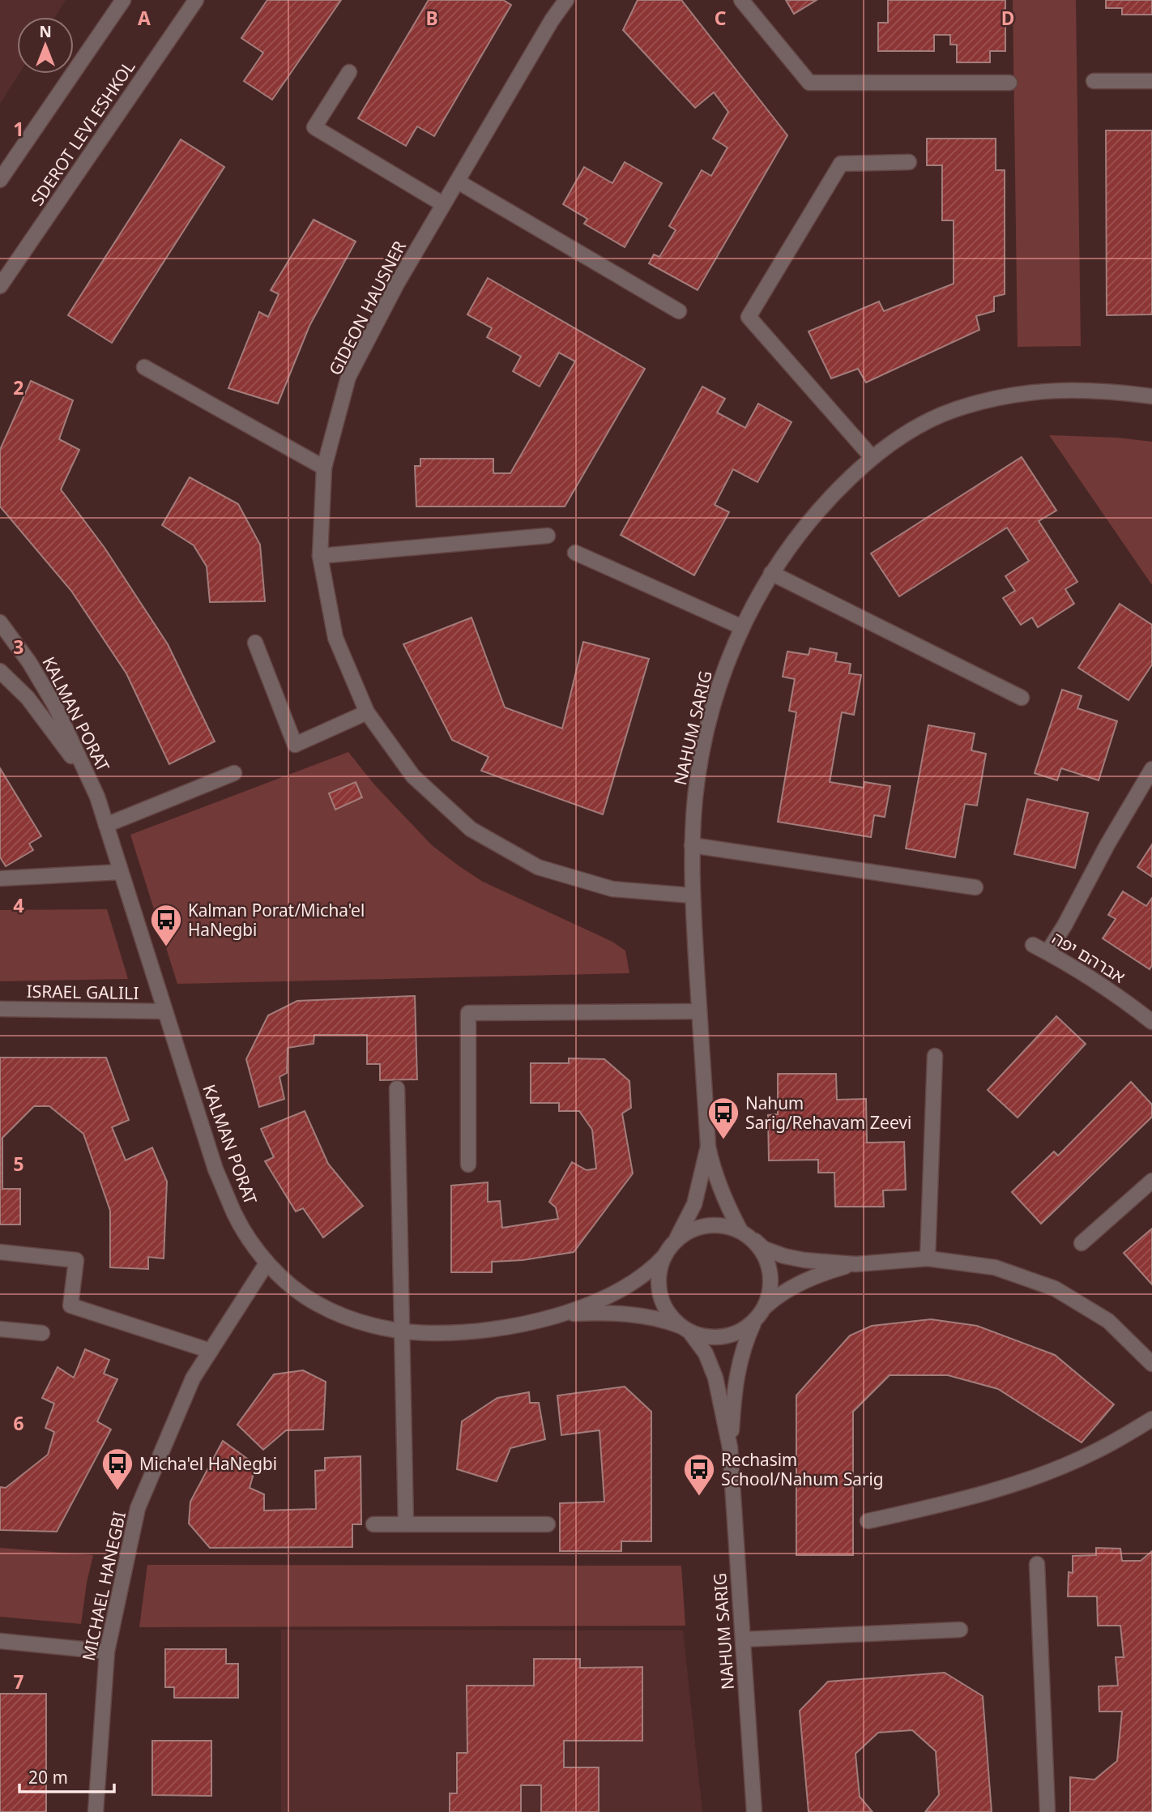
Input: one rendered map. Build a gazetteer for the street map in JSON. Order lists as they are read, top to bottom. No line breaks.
{"streets":{"street":["SDEROT LEVI ESHKOL","GIDEON HAUSNER","KALMAN PORAT","NAHUM SARIG","אברהם יפה","ISRAEL GALILI","MICHAEL HANEGBI"]},"crossings":[["GIDEON HAUSNER","NAHUM SARIG"],["KALMAN PORAT","NAHUM SARIG"],["KALMAN PORAT","ISRAEL GALILI"],["KALMAN PORAT","MICHAEL HANEGBI"]],"places":{"bus stop":["Kalman Porat/Micha'el HaNegbi","Nahum Sarig/Rehavam Zeevi","Micha'el HaNegbi","Rechasim School/Nahum Sarig"]},"scale_bar":"20 m","north":"top","grid":{"columns":["A","B","C","D"],"rows":["1","2","3","4","5","6","7"]}}
